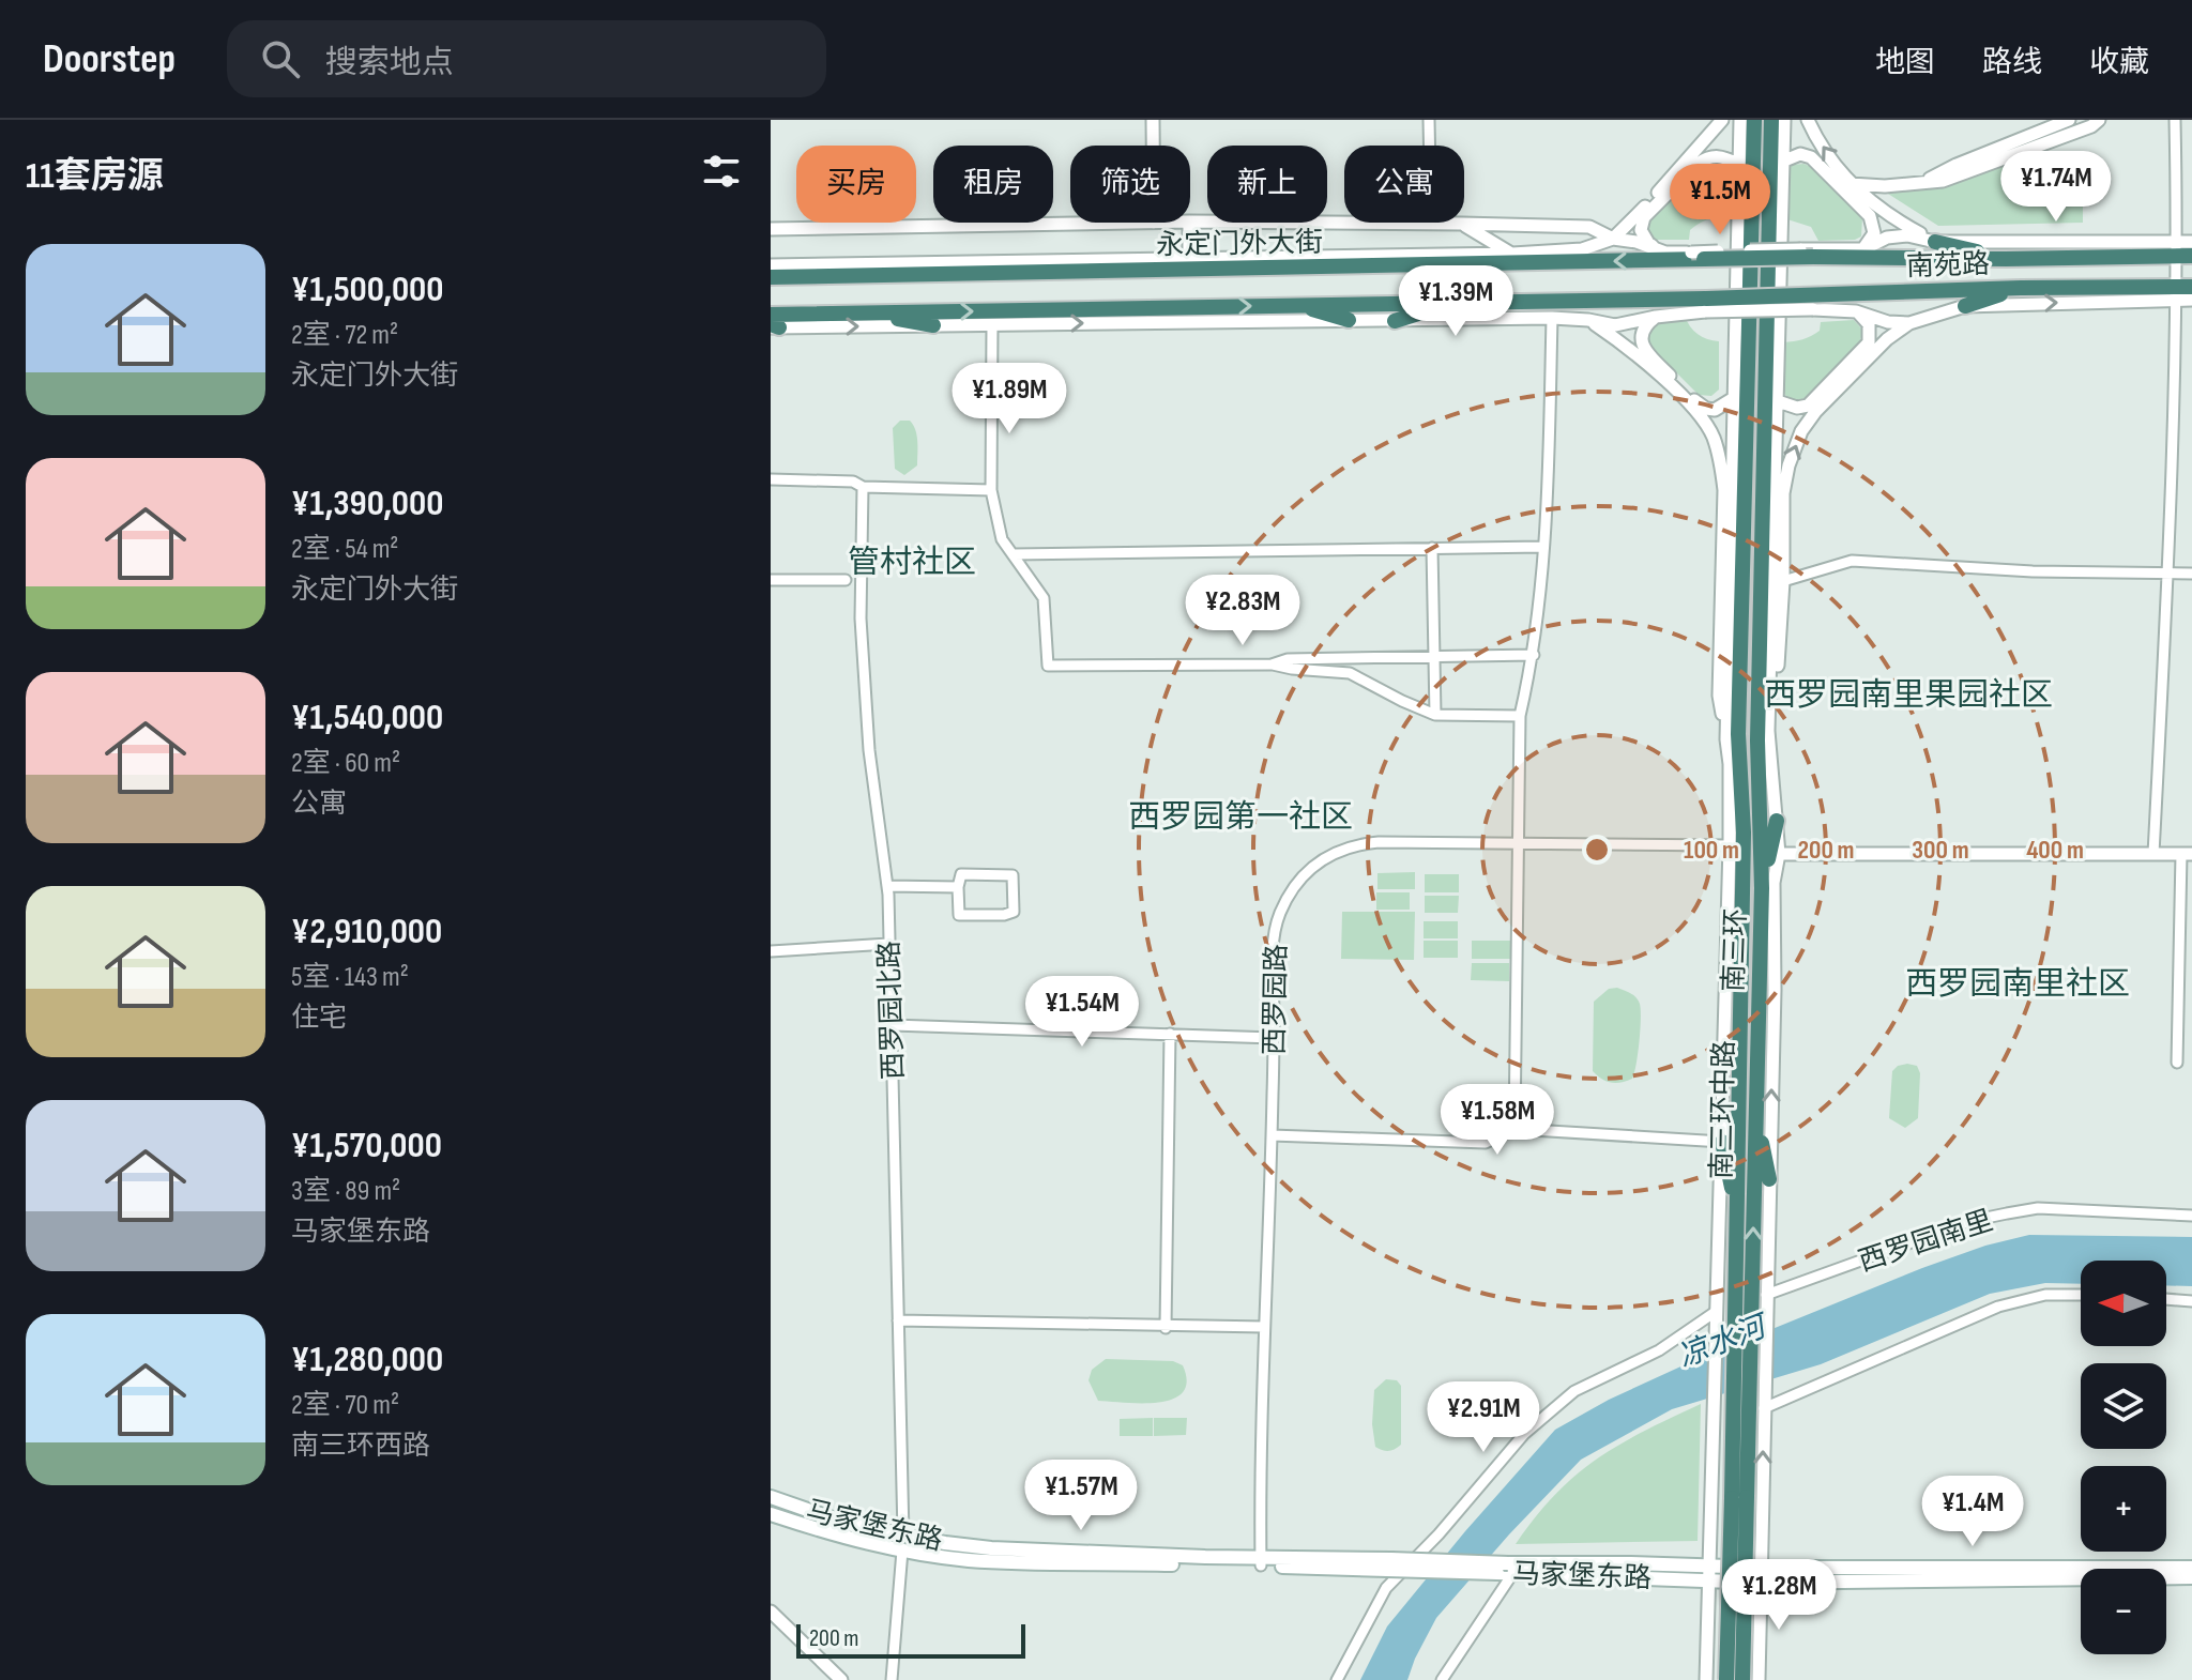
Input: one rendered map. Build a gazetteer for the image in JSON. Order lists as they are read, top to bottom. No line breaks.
{"streets":{"highway":["永定门外大街","南苑路","南三环"],"main road":["马家堡东路"],"street":["西罗园路","西罗园北路","南三环中路","西罗园南里"]},"crossings":[["永定门外大街","南苑路"],["南三环","南三环中路"],["西罗园路","南三环中路"],["西罗园路","马家堡东路"],["西罗园北路","马家堡东路"],["南三环中路","西罗园南里"],["南三环中路","马家堡东路"]],"districts":["管村社区","西罗园南里果园社区","西罗园第一社区","西罗园南里社区"],"water":["凉水河"],"scale_bar":"200 m","north":"left","page":{"header":"Doorstep","search":"搜索地点","nav":["地图","路线","收藏"],"heading":"11套房源","chip":["买房","租房","筛选","新上","公寓"],"price":["¥1.74M","¥1.5M","¥1.39M","¥1.89M","¥2.83M","¥1.54M","¥1.58M","¥2.91M","¥1.57M","¥1.4M","¥1.28M"],"list":[{"name":"¥1,500,000","note":"2室 · 72 m² · 永定门外大街"},{"name":"¥1,390,000","note":"2室 · 54 m² · 永定门外大街"},{"name":"¥1,540,000","note":"2室 · 60 m² · 公寓"},{"name":"¥2,910,000","note":"5室 · 143 m² · 住宅"},{"name":"¥1,570,000","note":"3室 · 89 m² · 马家堡东路"},{"name":"¥1,280,000","note":"2室 · 70 m² · 南三环西路"}],"map_buttons":["+","−"],"scale":"200 m"},"rings":["100 m","200 m","300 m","400 m"]}
